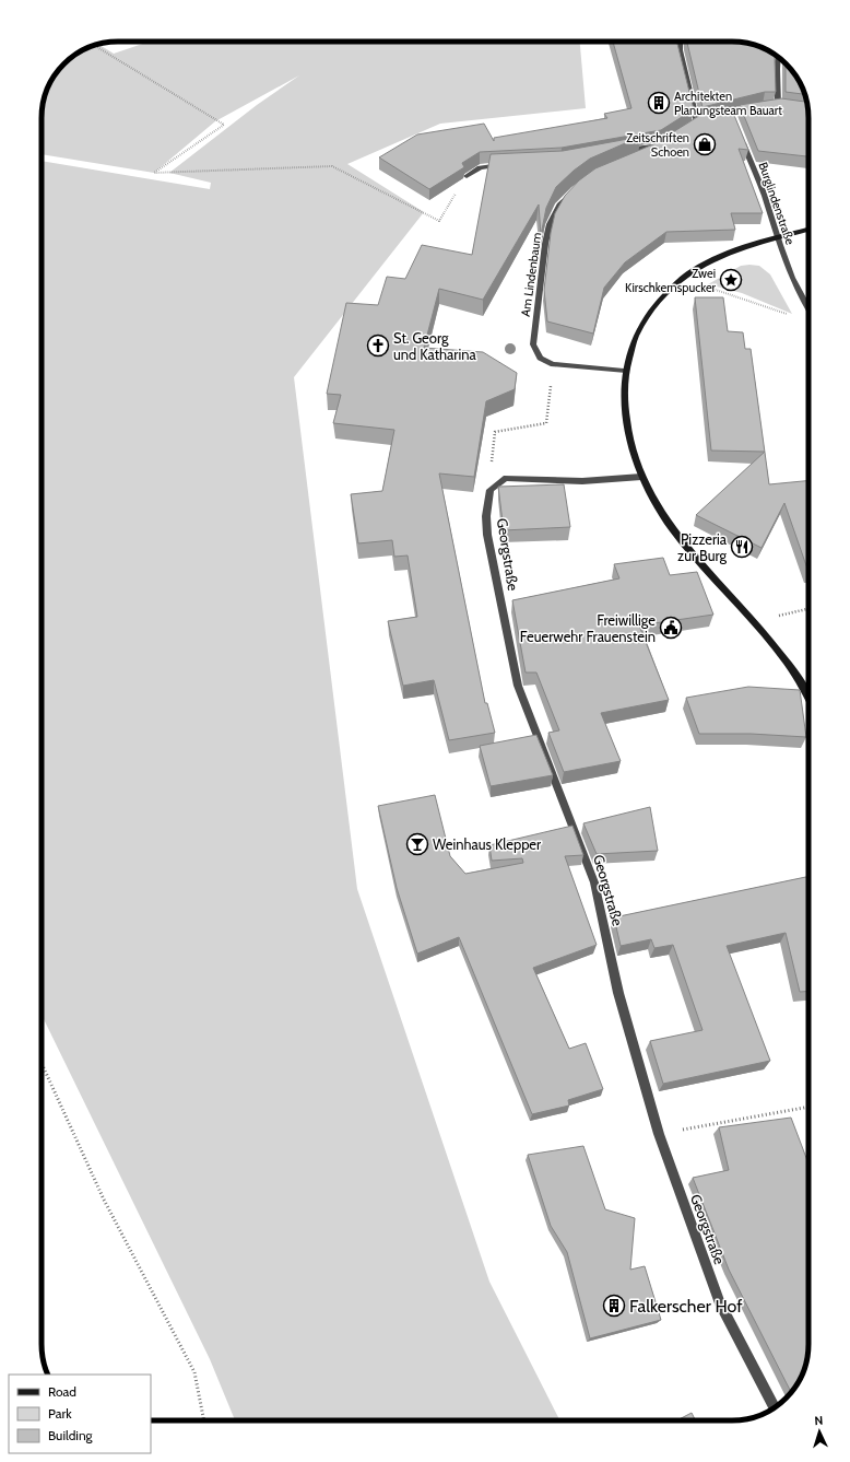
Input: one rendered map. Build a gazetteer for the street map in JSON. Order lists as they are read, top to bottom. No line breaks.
{"streets":{"street":["Burglindenstraße","Am Lindenbaum","Georgstraße"]},"places":{"building":["Architekten Planungsteam Bauart","Falkerscher Hof"],"shop":["Zeitschriften Schoen"],"place":["Zwei Kirschkernspucker"],"church":["St. Georg und Katharina"],"restaurant":["Pizzeria zur Burg"],"public building":["Freiwillige Feuerwehr Frauenstein"],"bar":["Weinhaus Klepper"]},"legend":["Road","Park","Building"],"north":"top"}
